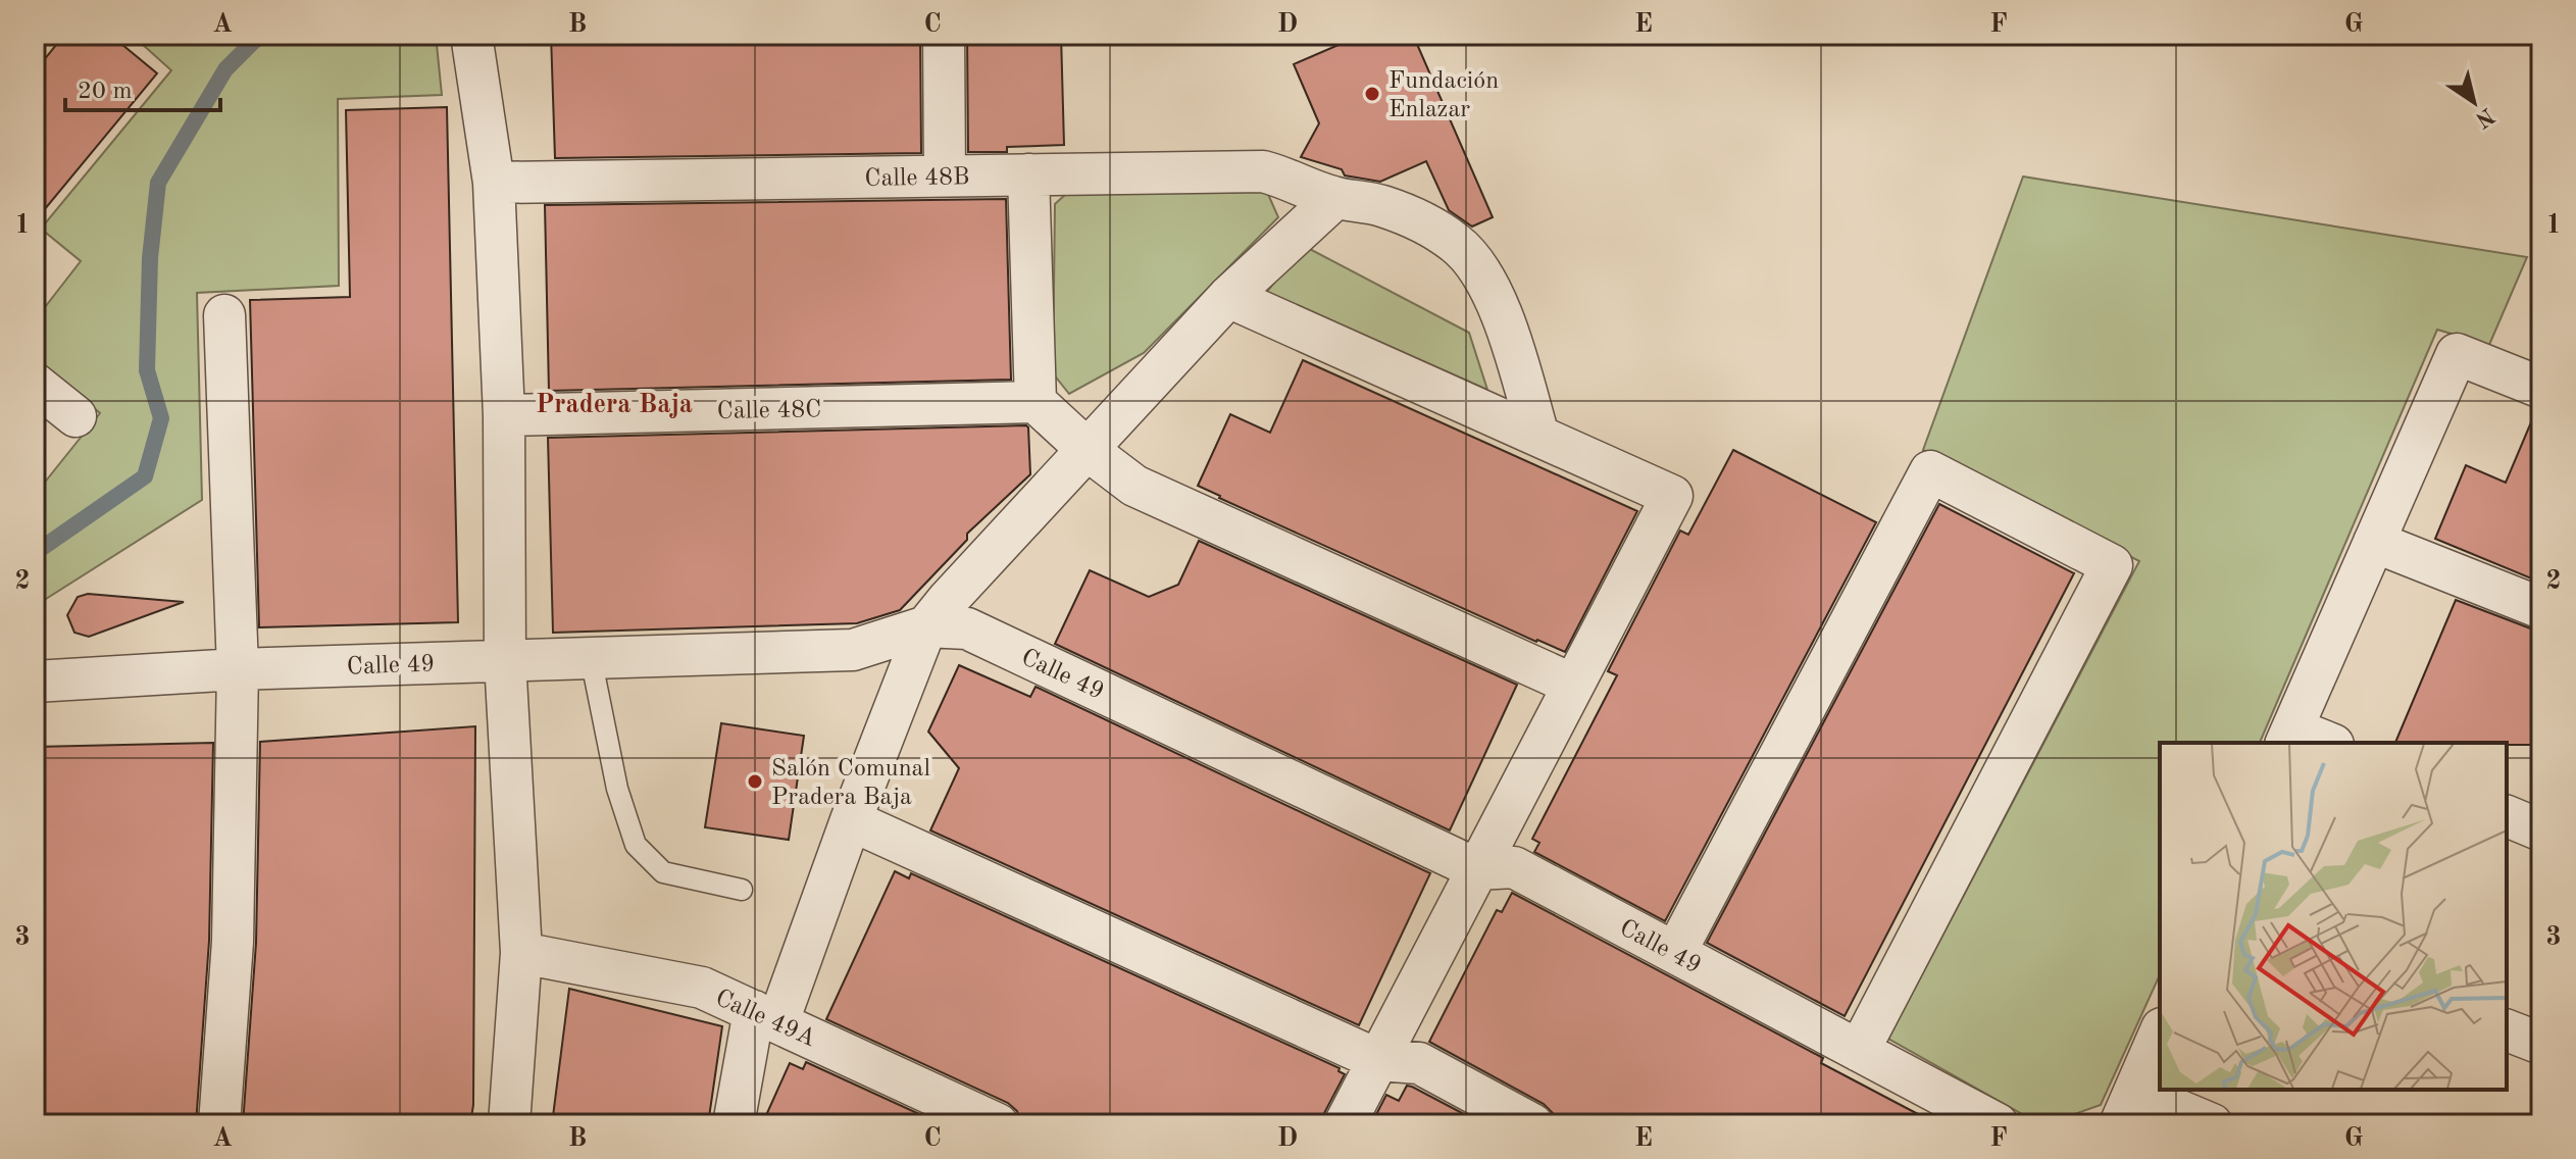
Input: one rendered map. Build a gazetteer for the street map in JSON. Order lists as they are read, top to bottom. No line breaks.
{"streets":{"street":["Calle 48B","Calle 48C","Calle 49","Calle 49A"]},"districts":["Pradera Baja"],"places":["Fundación Enlazar","Salón Comunal Pradera Baja"],"scale_bar":"20 m","north":"bottom right","grid":{"columns":["A","B","C","D","E","F","G"],"rows":["1","2","3"]}}
